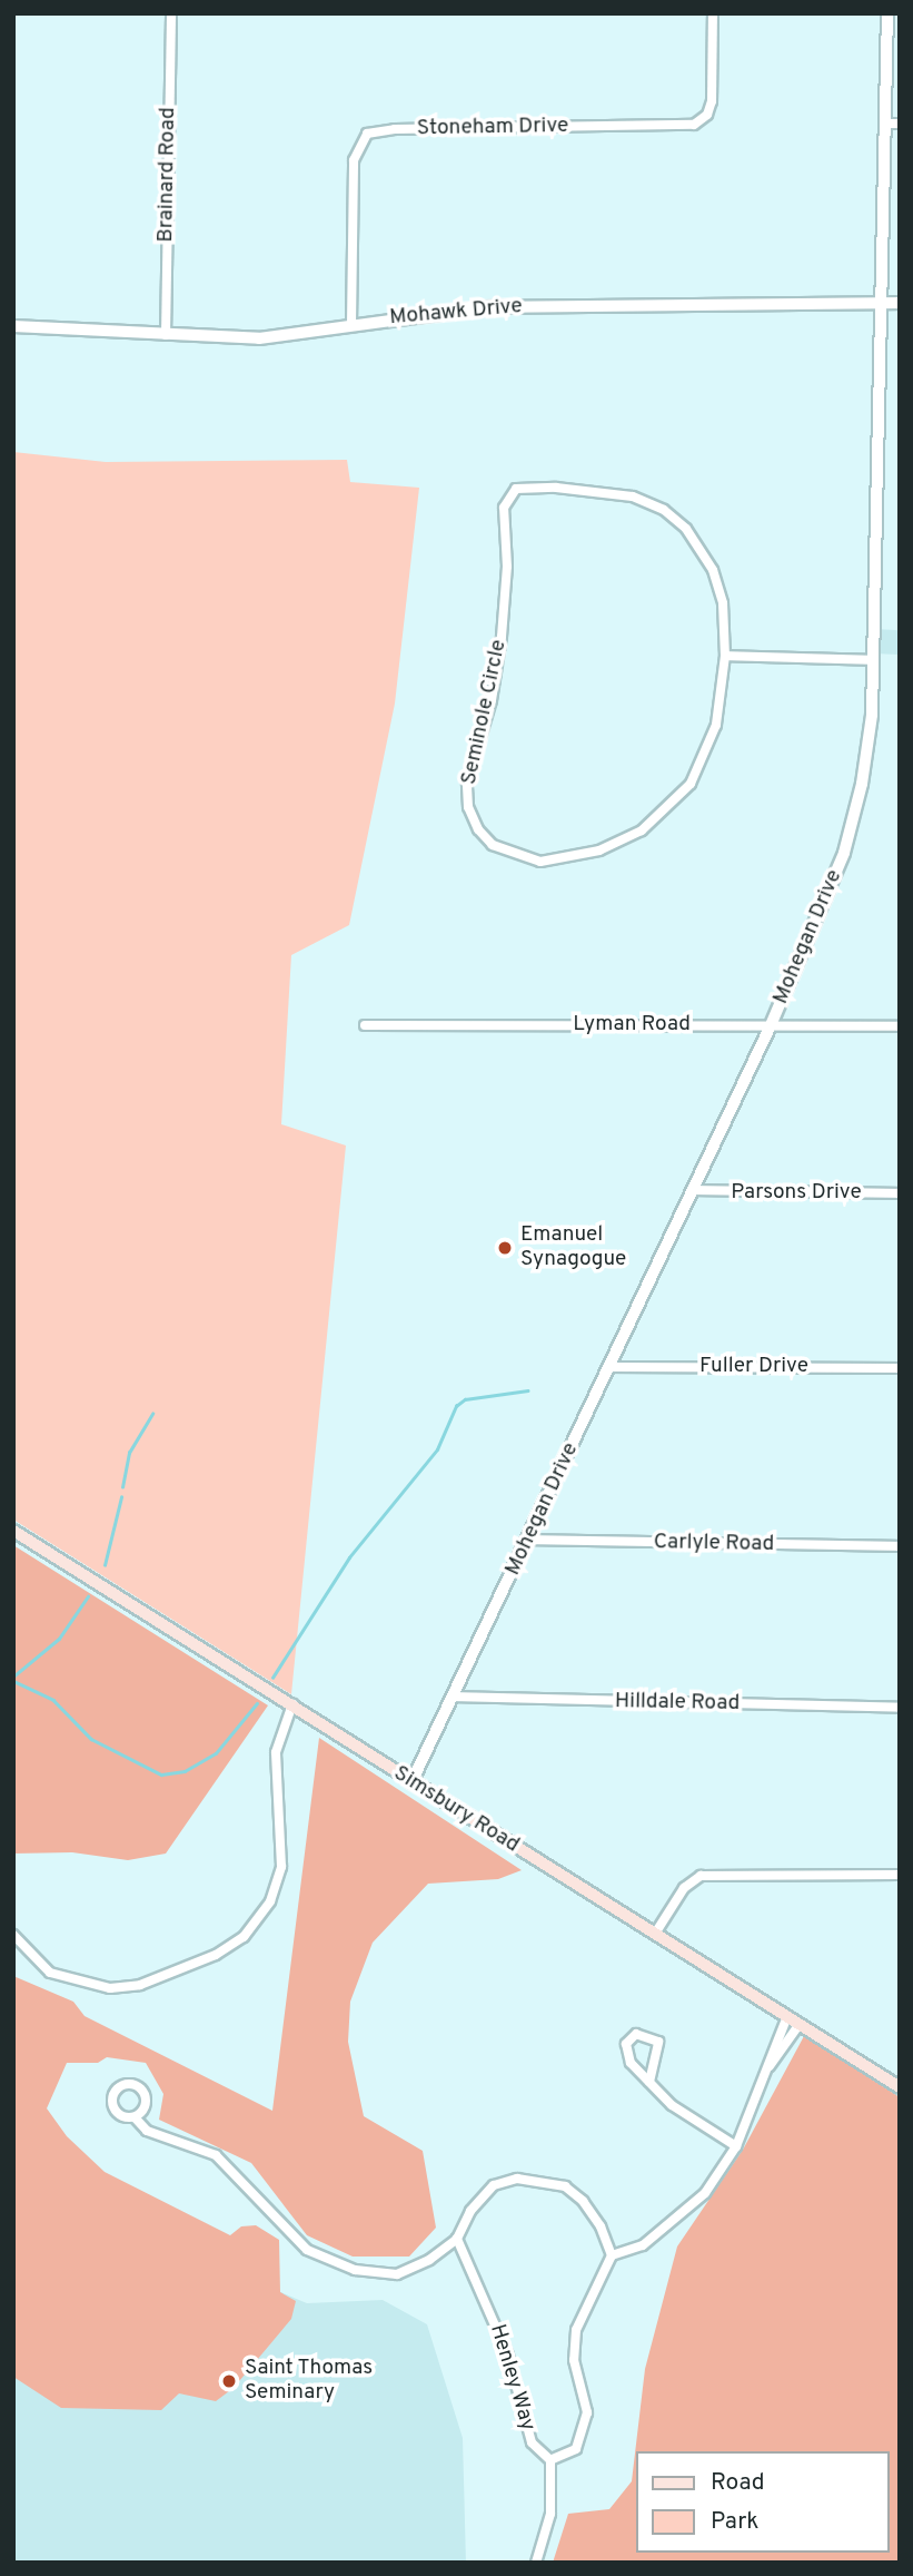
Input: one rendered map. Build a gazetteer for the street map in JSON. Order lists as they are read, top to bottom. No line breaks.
{"streets":{"main road":["Simsbury Road"],"street":["Stoneham Drive","Brainard Road","Mohawk Drive","Seminole Circle","Mohegan Drive","Lyman Road","Parsons Drive","Fuller Drive","Carlyle Road","Hilldale Road","Henley Way"]},"crossings":[["Stoneham Drive","Mohawk Drive"],["Brainard Road","Mohawk Drive"],["Mohawk Drive","Mohegan Drive"],["Mohegan Drive","Lyman Road"],["Mohegan Drive","Parsons Drive"],["Mohegan Drive","Fuller Drive"],["Mohegan Drive","Carlyle Road"],["Mohegan Drive","Hilldale Road"],["Mohegan Drive","Simsbury Road"]],"places":["Emanuel Synagogue","Saint Thomas Seminary"],"legend":["Road","Park"]}
